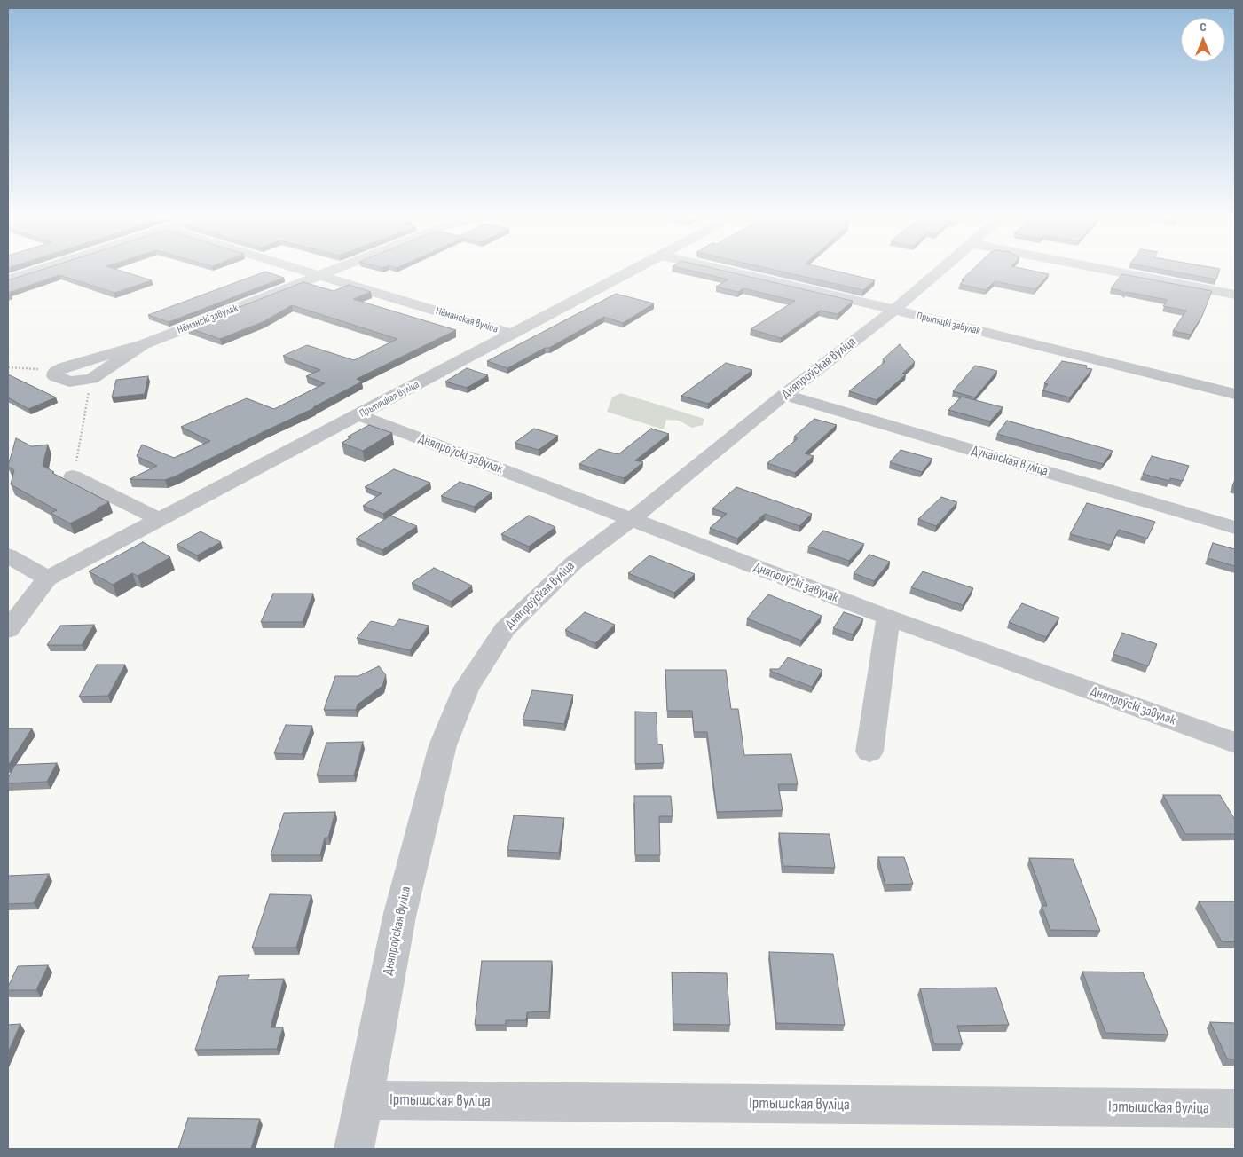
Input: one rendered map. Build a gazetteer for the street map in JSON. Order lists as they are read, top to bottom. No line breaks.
{"streets":{"street":["Нёманскі завулак","Нёманская вуліца","Прыпяцкі завулак","Дняпроўская вуліца","Прыпяцкая вуліца","Дняпроўскі завулак","Дунайская вуліца","Іртышская вуліца"]},"crossings":[["Нёманскі завулак","Нёманская вуліца"],["Нёманская вуліца","Прыпяцкая вуліца"],["Прыпяцкі завулак","Дняпроўская вуліца"],["Дняпроўская вуліца","Дняпроўскі завулак"],["Дняпроўская вуліца","Дунайская вуліца"],["Дняпроўская вуліца","Іртышская вуліца"],["Прыпяцкая вуліца","Дняпроўскі завулак"]],"north":"top"}
